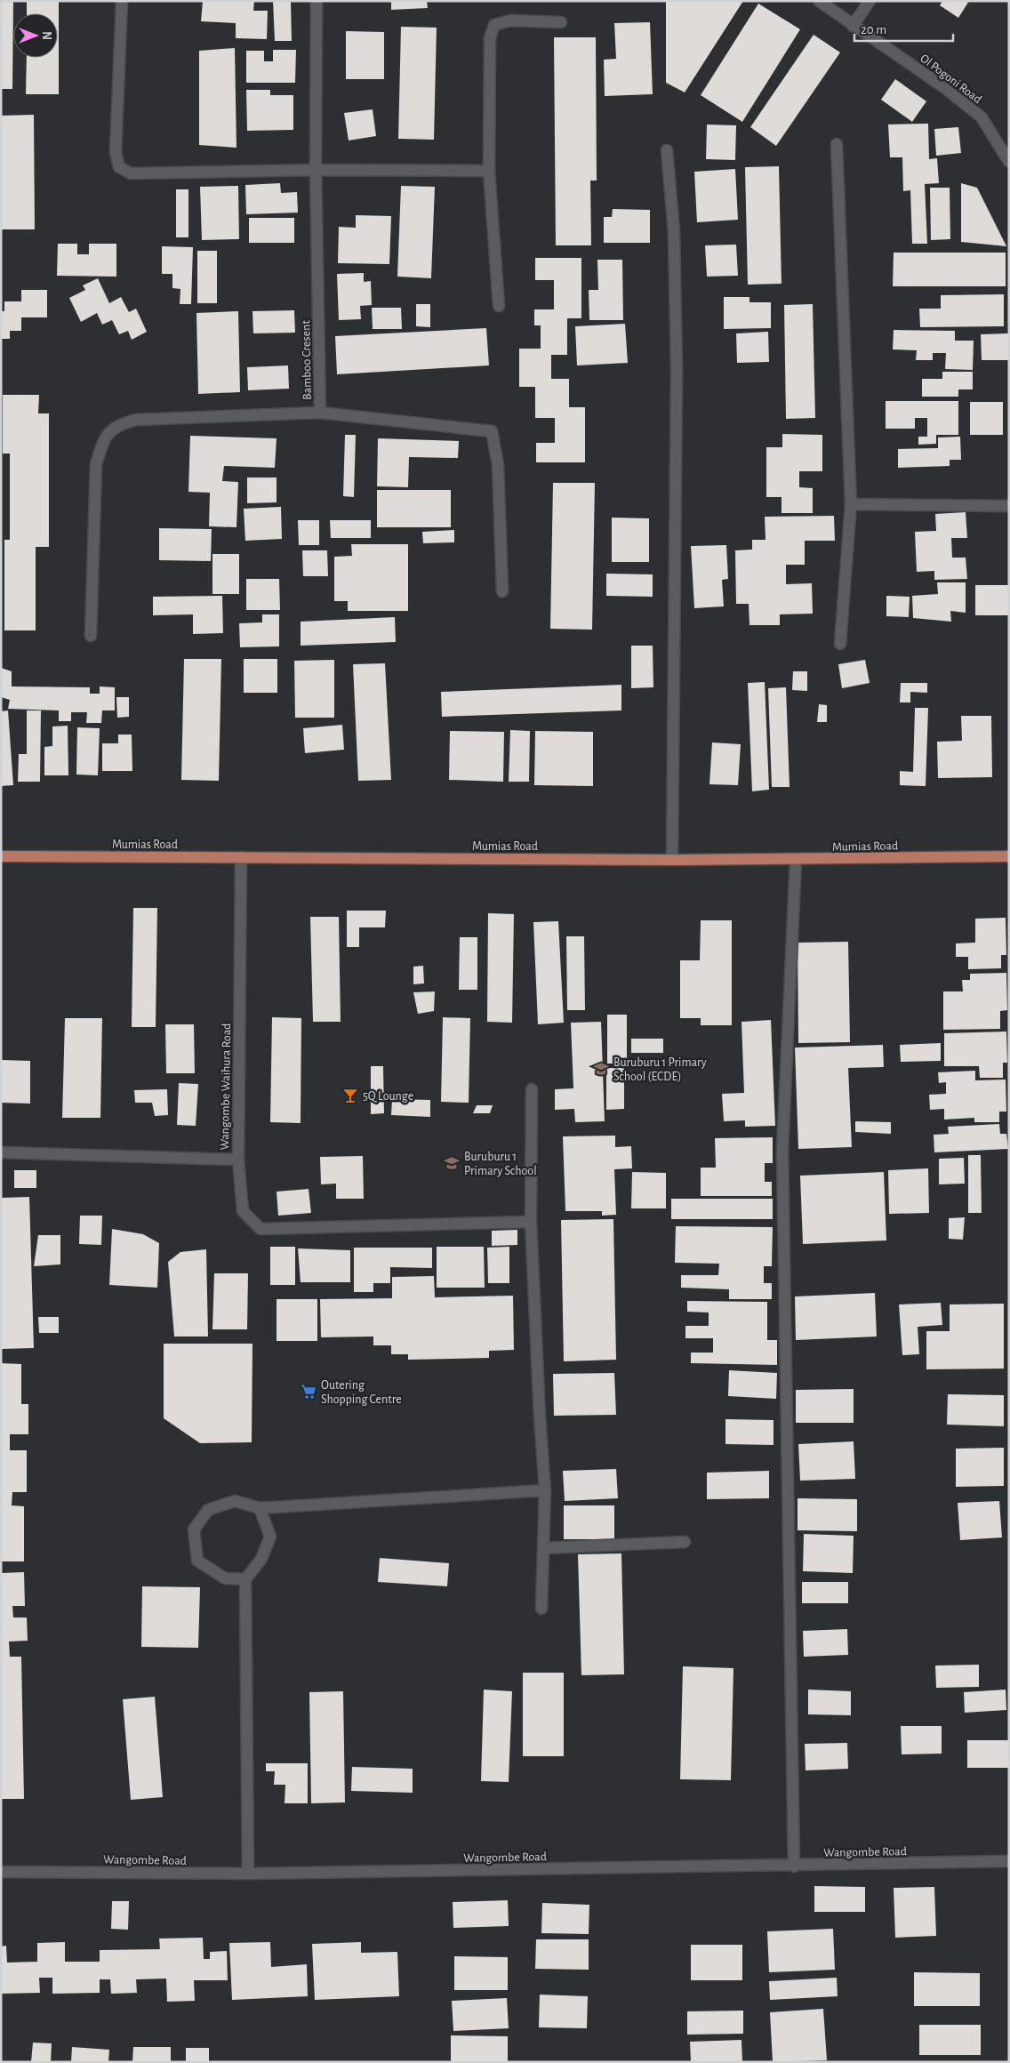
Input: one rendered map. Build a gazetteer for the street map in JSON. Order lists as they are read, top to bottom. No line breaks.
{"streets":{"main road":["Mumias Road"],"street":["Ol Pogoni Road","Bamboo Cresent","Wangombe Waihura Road","Wangombe Road"]},"crossings":[["Mumias Road","Wangombe Waihura Road"]],"places":{"school or university":["Buruburu 1 Primary School (ECDE)","Buruburu 1 Primary School"],"bar":["5Q Lounge"],"supermarket":["Outering Shopping Centre"]},"scale_bar":"20 m","north":"right"}
